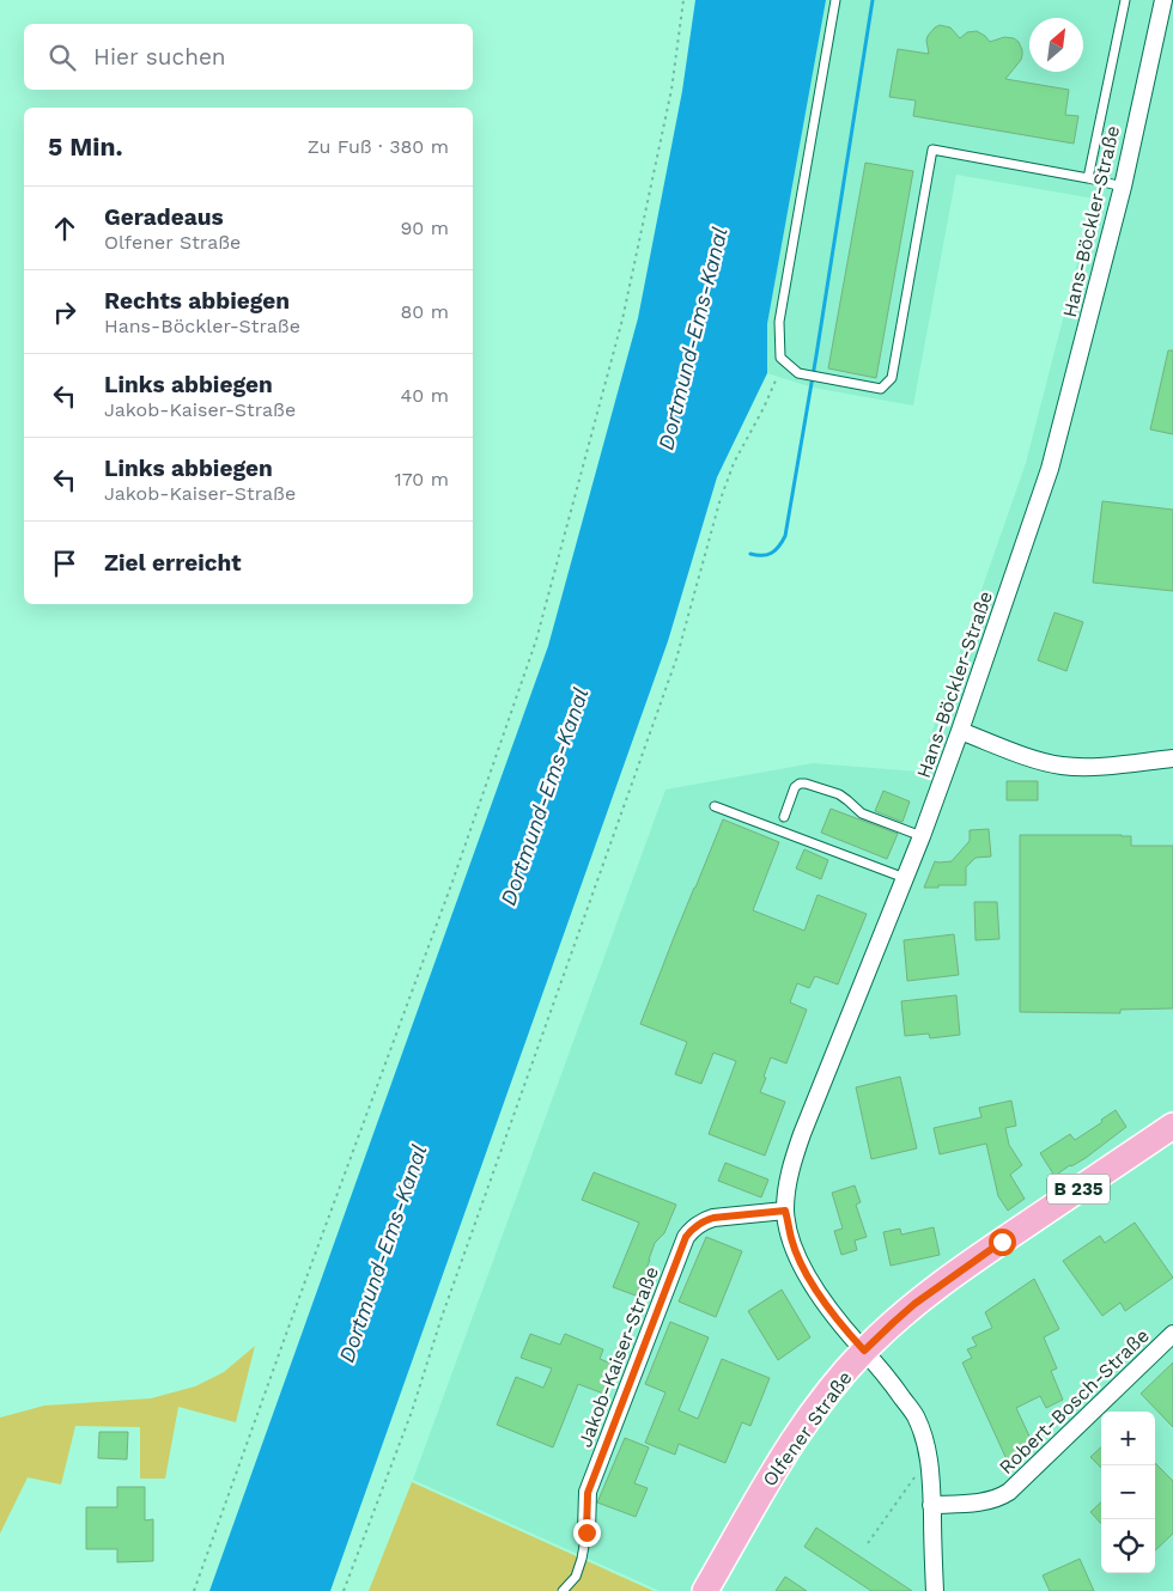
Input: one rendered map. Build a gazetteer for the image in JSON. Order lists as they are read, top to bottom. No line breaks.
{"streets":{"main road":["B 235","Olfener Straße"],"street":["Hans-Böckler-Straße","Jakob-Kaiser-Straße","Robert-Bosch-Straße"]},"crossings":[["Hans-Böckler-Straße","Jakob-Kaiser-Straße"],["Hans-Böckler-Straße","Robert-Bosch-Straße"],["Hans-Böckler-Straße","Olfener Straße"]],"water":["Dortmund-Ems-Kanal"],"north":"top right","page":{"search":"Hier suchen","heading":["5 Min.","Zu Fuß · 380 m"],"list":[["Geradeaus","Olfener Straße","90 m"],["Rechts abbiegen","Hans-Böckler-Straße","80 m"],["Links abbiegen","Jakob-Kaiser-Straße","40 m"],["Links abbiegen","Jakob-Kaiser-Straße","170 m"],"Ziel erreicht"],"map_buttons":["+","−"]}}
